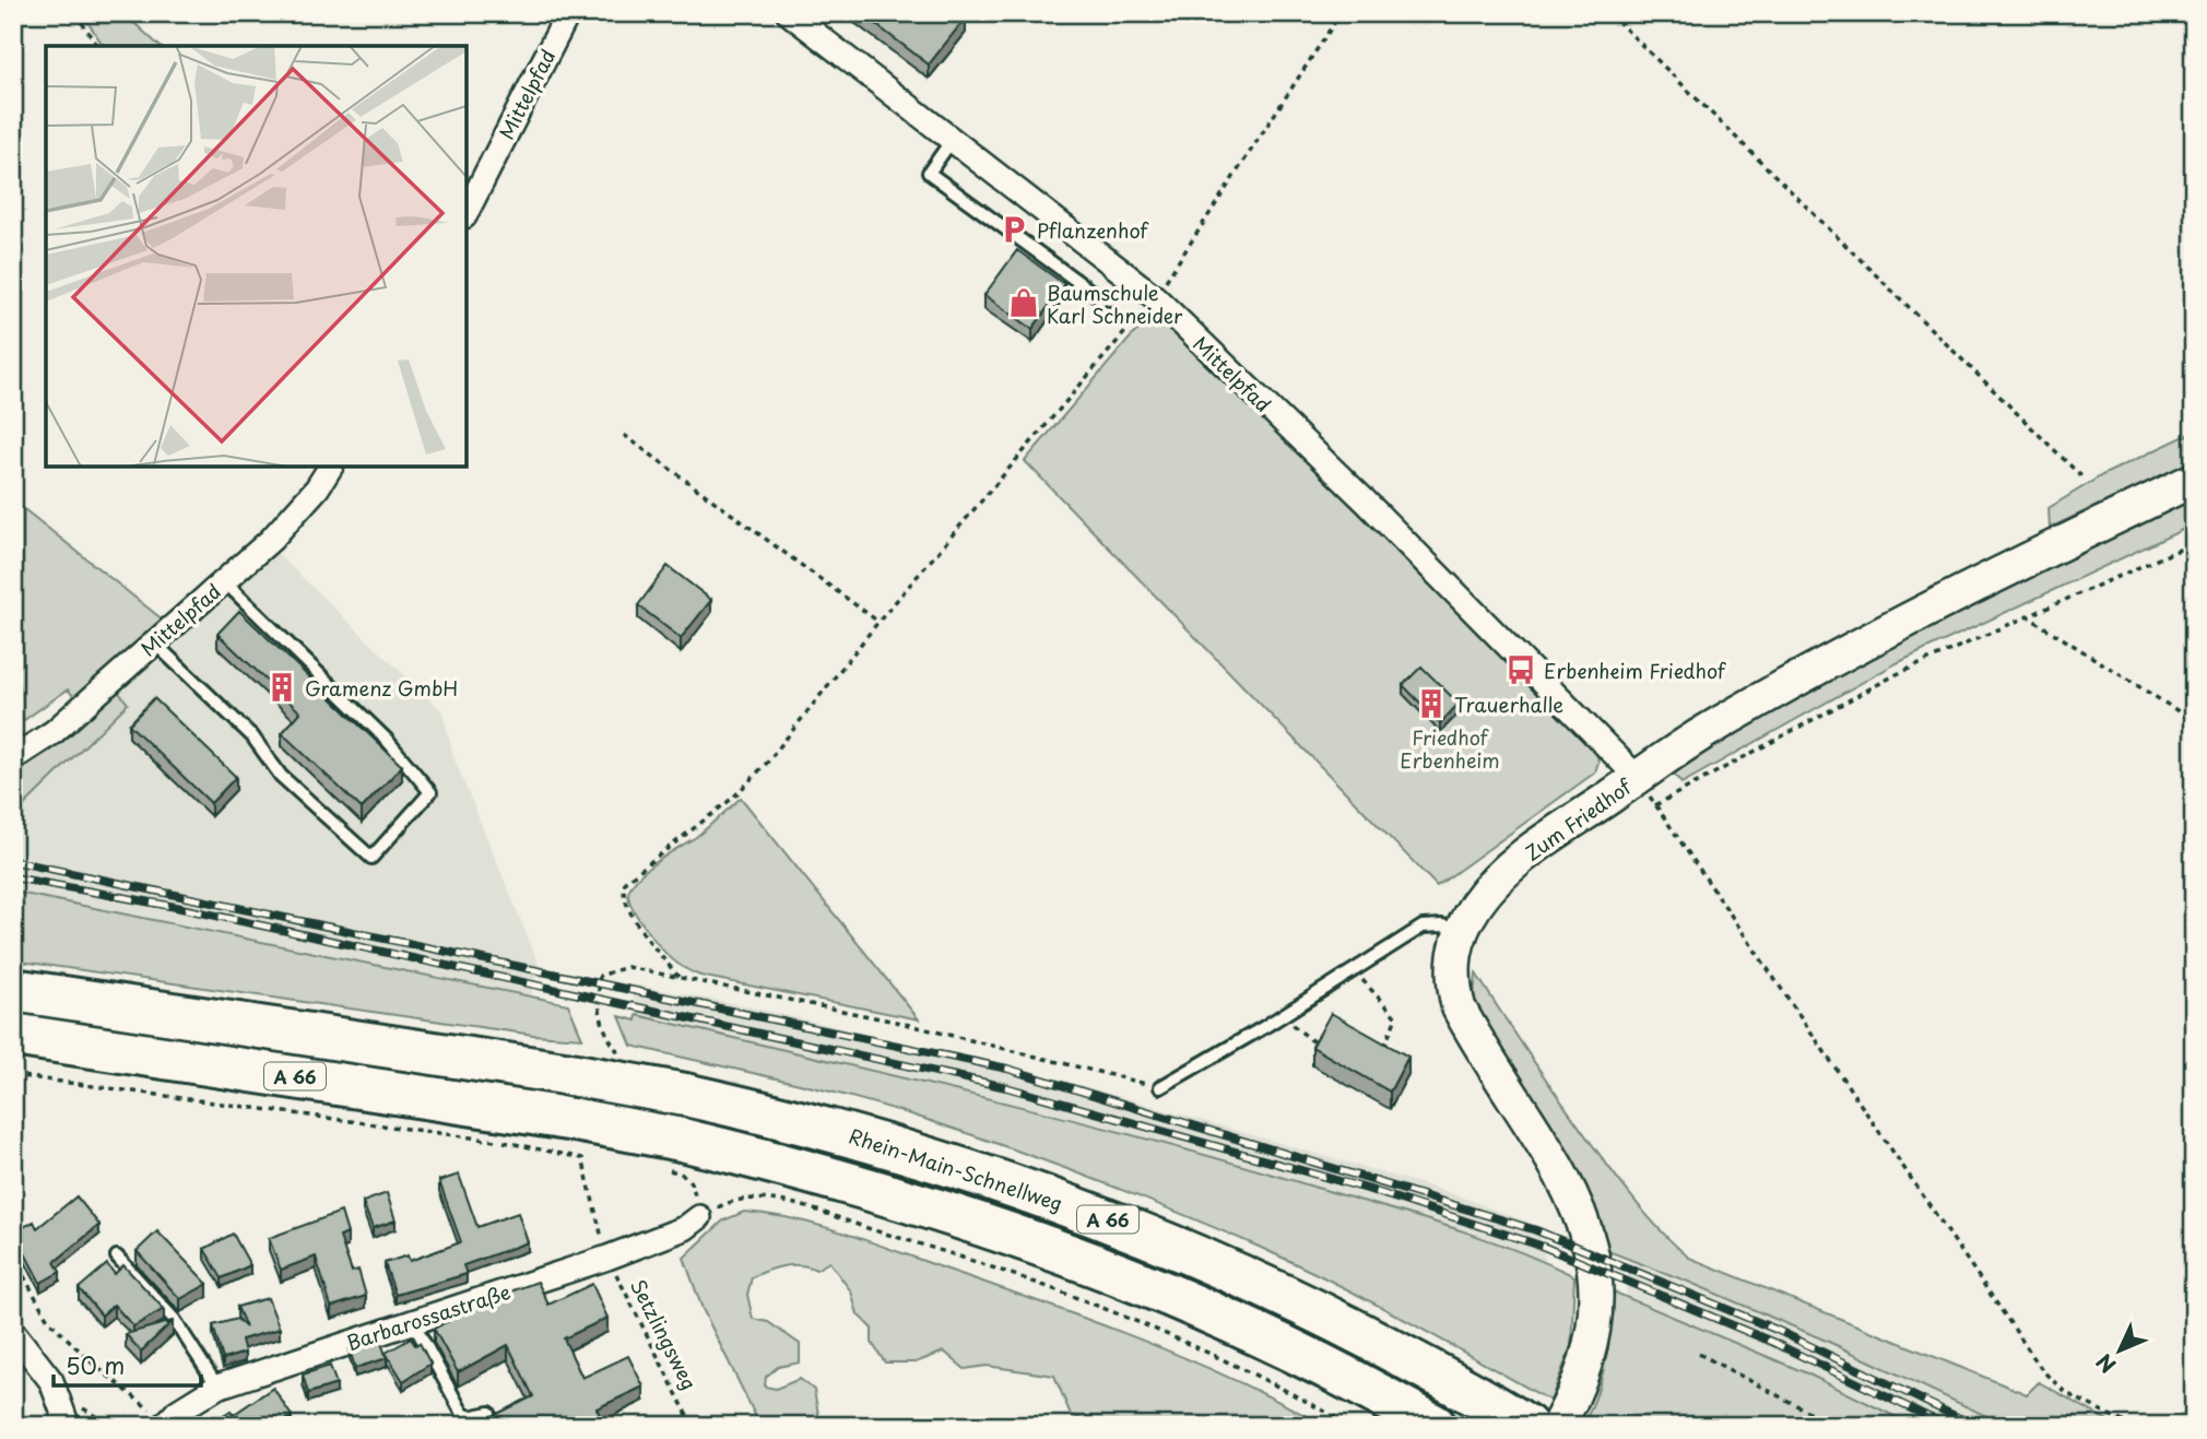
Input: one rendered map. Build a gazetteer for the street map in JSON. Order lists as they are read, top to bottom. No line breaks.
{"streets":{"highway":["A 66","Rhein-Main-Schnellweg"],"street":["Mittelpfad","Zum Friedhof","Barbarossastraße"],"path":["Setzlingsweg"]},"crossings":[["Mittelpfad","Zum Friedhof"],["Barbarossastraße","Setzlingsweg"]],"parks":["Friedhof Erbenheim"],"places":{"parking":["Pflanzenhof"],"shop":["Baumschule Karl Schneider"],"bus stop":["Erbenheim Friedhof"],"building":["Gramenz GmbH","Trauerhalle"]},"scale_bar":"50 m","north":"bottom left"}
